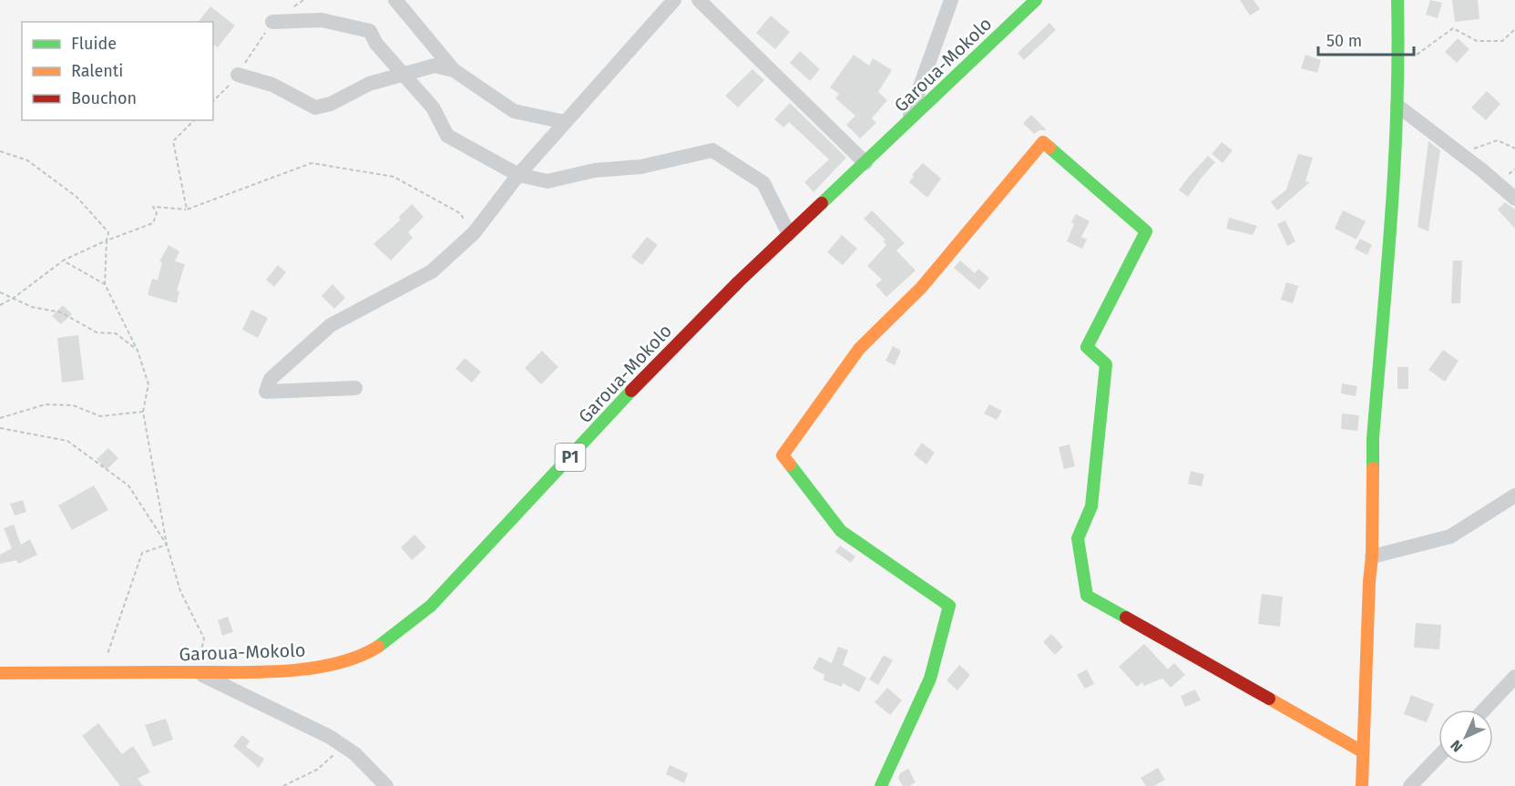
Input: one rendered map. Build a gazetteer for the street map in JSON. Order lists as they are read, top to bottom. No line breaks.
{"streets":{"main road":["Garoua-Mokolo","P1"]},"legend":["Fluide","Ralenti","Bouchon"],"scale_bar":"50 m","north":"bottom left"}
